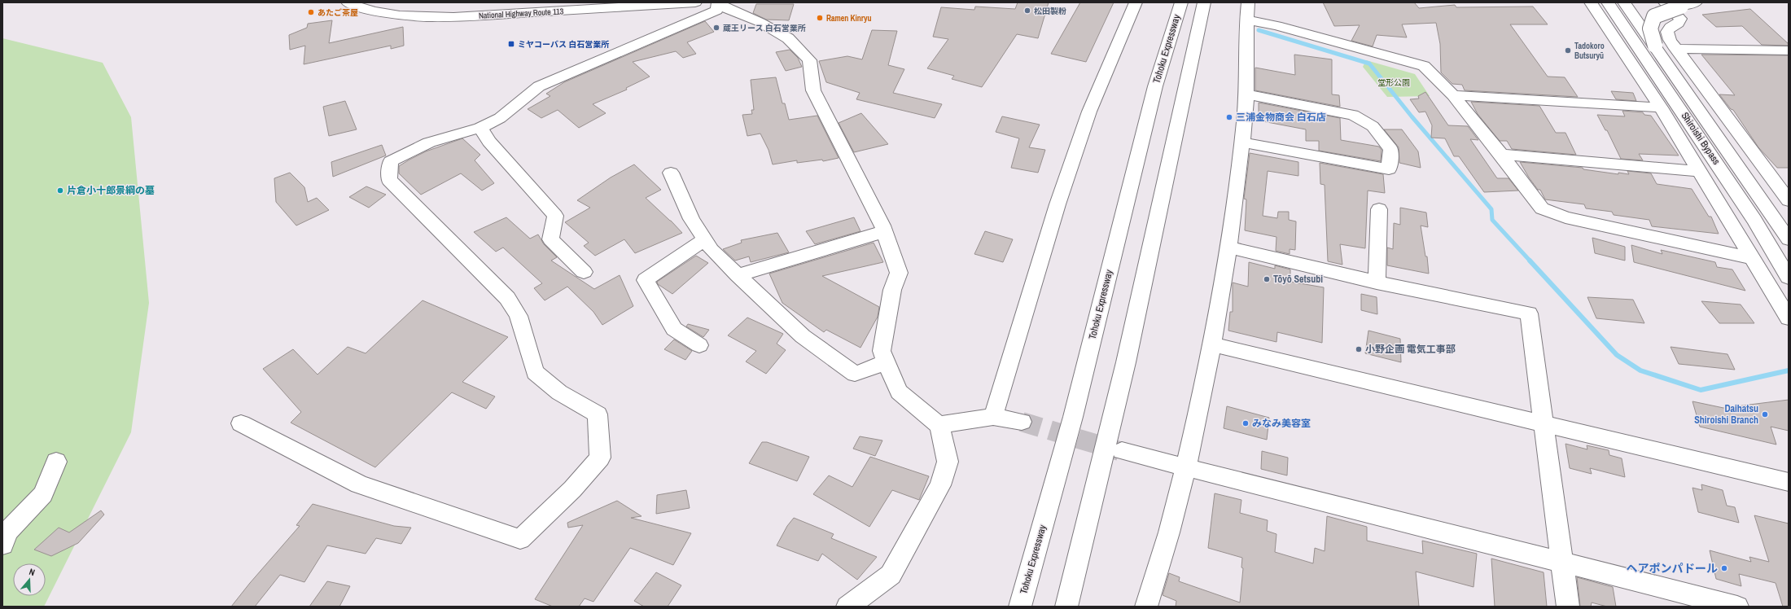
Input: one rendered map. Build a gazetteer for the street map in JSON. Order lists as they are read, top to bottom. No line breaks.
{"streets":{"main road":["National Highway Route 113","Tohoku Expressway","Shiroishi Bypass"]},"parks":["堂形公園"],"places":{"other":["松田製粉","あたご茶屋","Ramen Kinryu","蔵王リース 白石営業所","Tadokoro Butsuryū","三浦金物商会 白石店","片倉小十郎景綱の墓","Tōyō Setsubi","小野企画 電気工事部","Daihatsu Shiroishi Branch","みなみ美容室","ヘアポンパドール"],"transit":["ミヤコーバス 白石営業所"]},"north":"top"}
